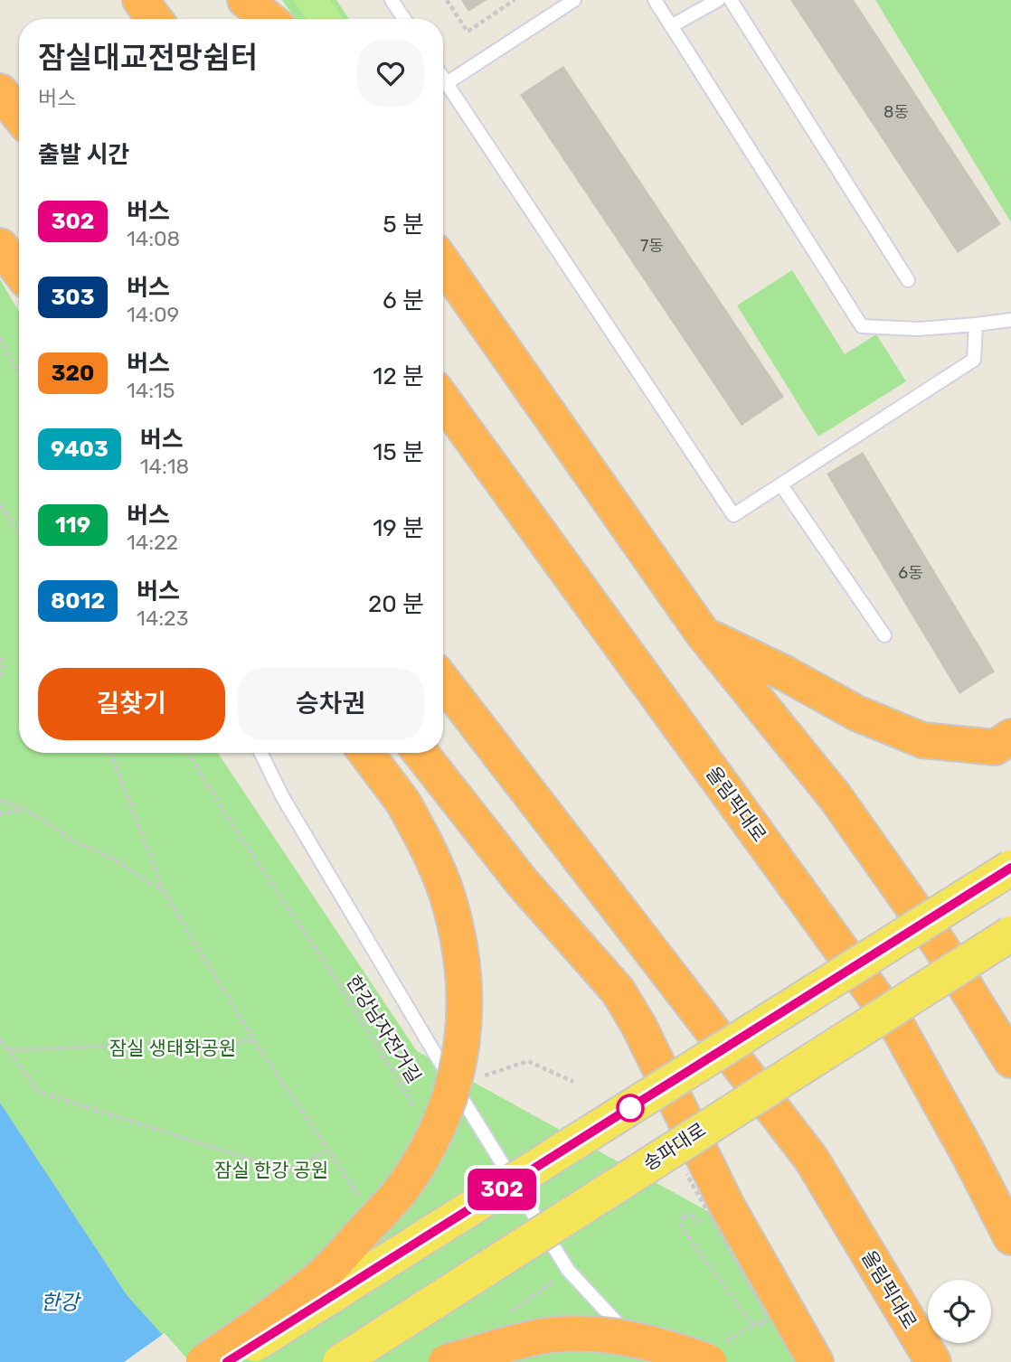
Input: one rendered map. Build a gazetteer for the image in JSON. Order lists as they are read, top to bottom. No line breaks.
{"streets":{"highway":["올림픽대로"],"main road":["송파대로"],"path":["한강남자전거길"]},"water":["한강"],"parks":["잠실 생태화공원","잠실 한강 공원"],"lines":["bus line 302"],"house_numbers":["8동","7동","6동"],"page":{"on_map":"302","heading":[["잠실대교전망쉼터","버스"],"출발 시간"],"list":[{"mark":"302","name":"버스","note":"14:08","value":"5 분"},{"mark":"303","name":"버스","note":"14:09","value":"6 분"},{"mark":"320","name":"버스","note":"14:15","value":"12 분"},{"mark":"9403","name":"버스","note":"14:18","value":"15 분"},{"mark":"119","name":"버스","note":"14:22","value":"19 분"},{"mark":"8012","name":"버스","note":"14:23","value":"20 분"}],"buttons":["길찾기","승차권"]}}
